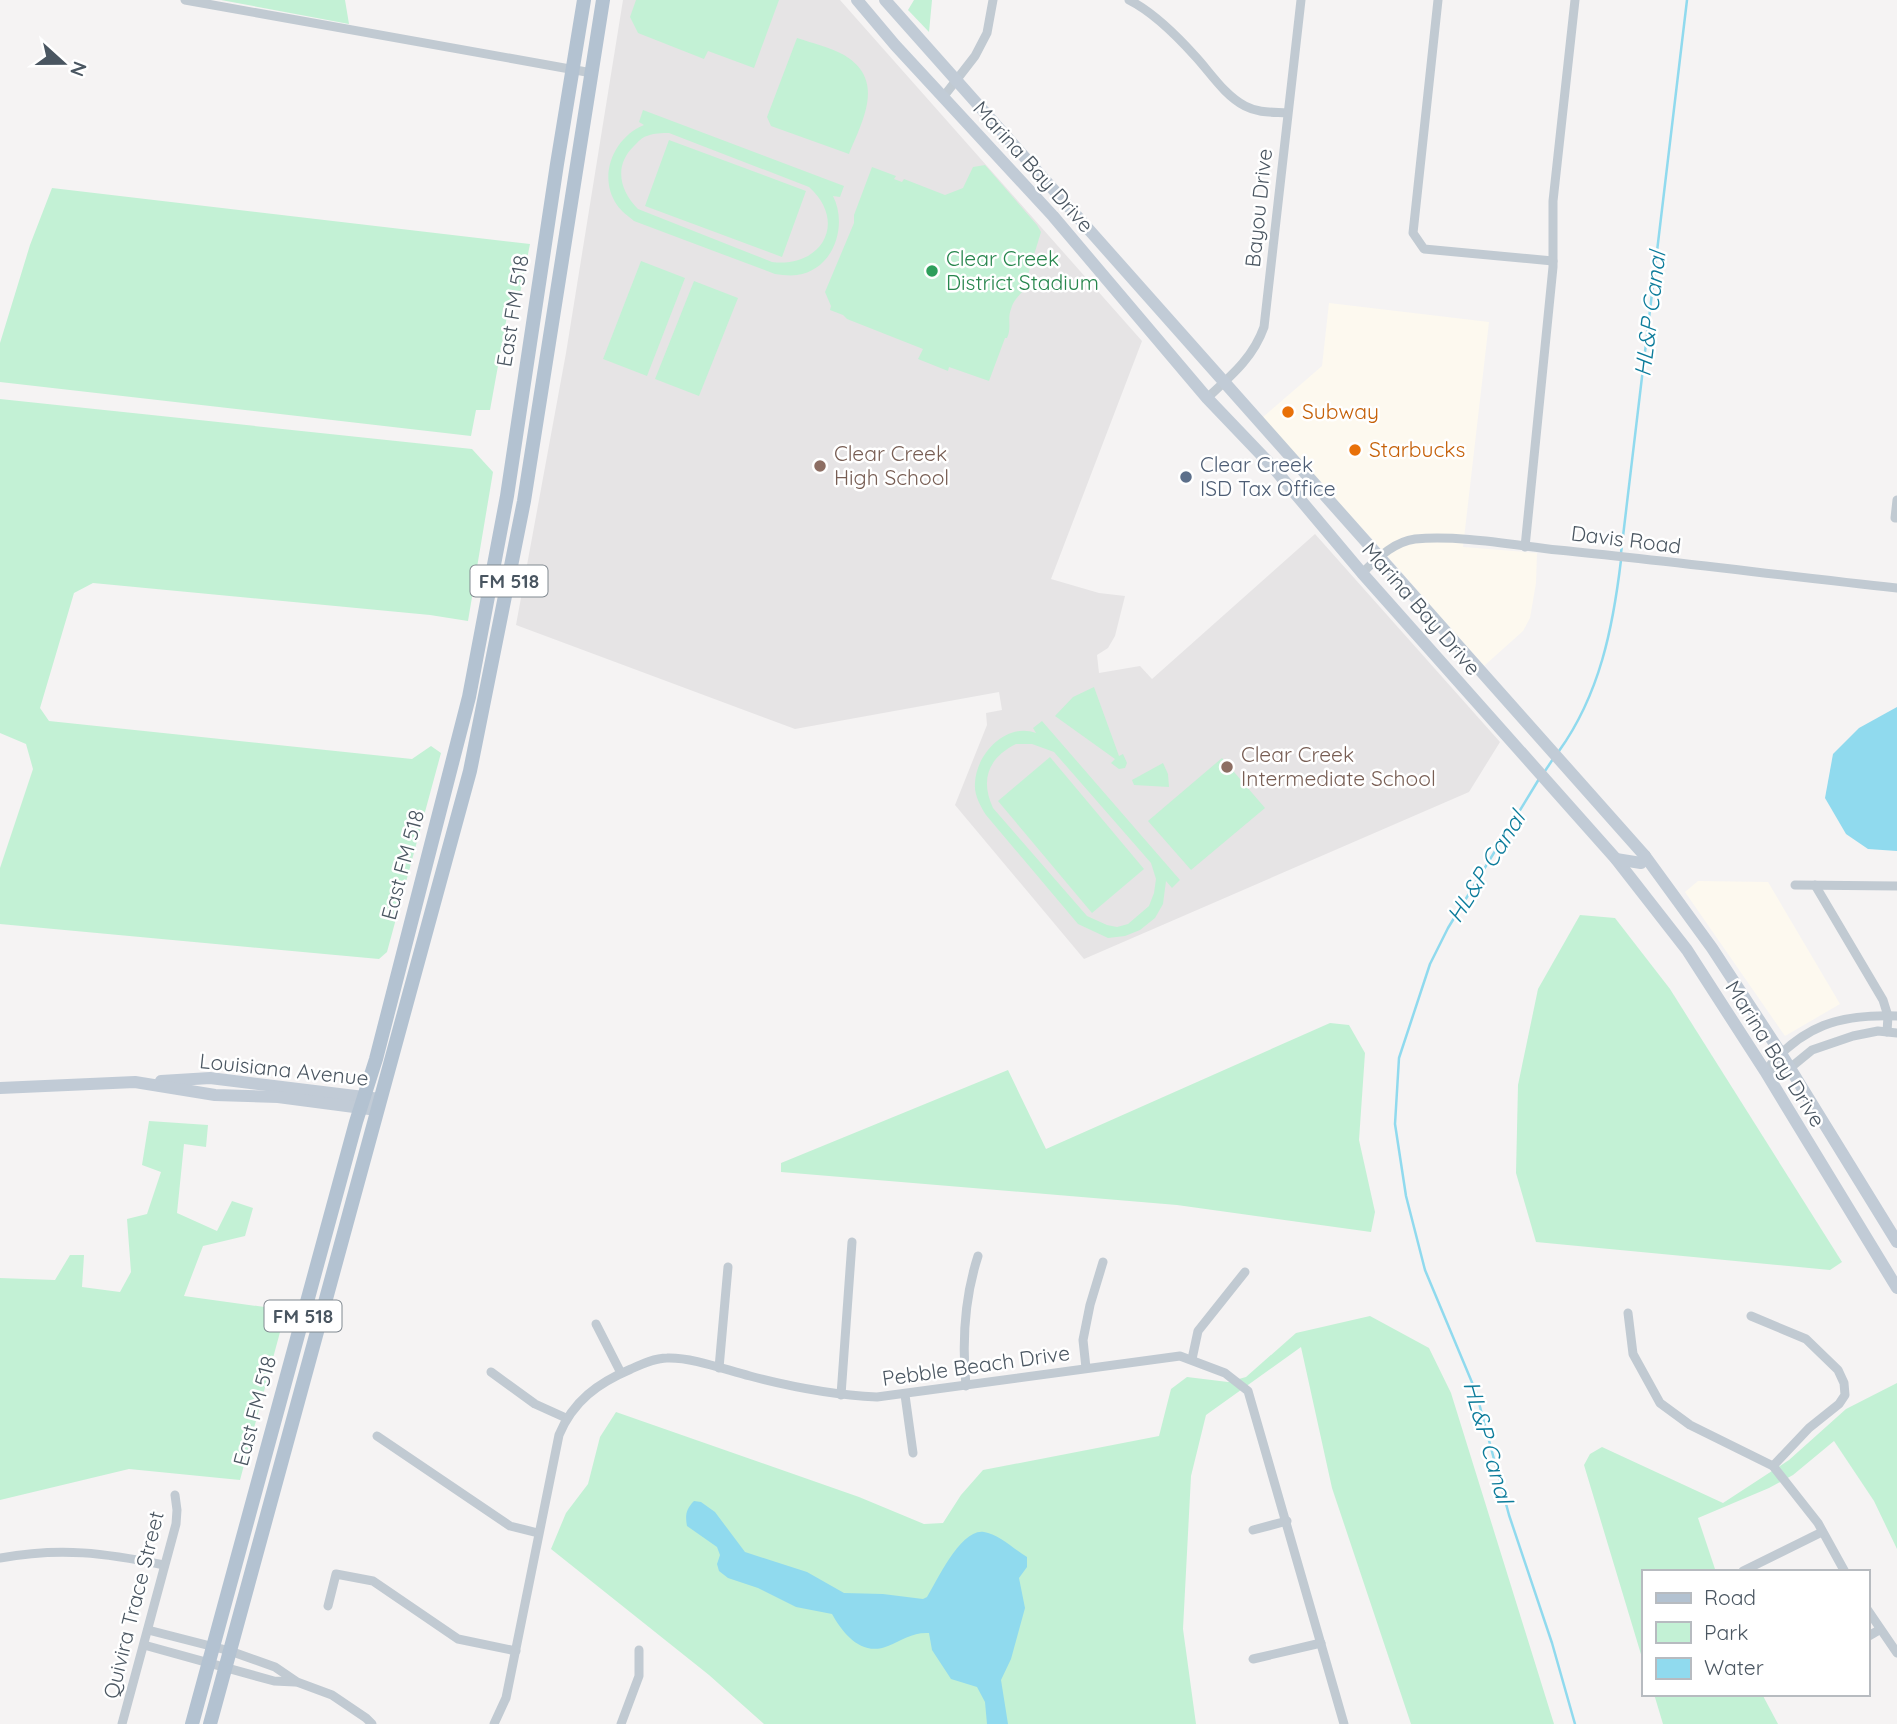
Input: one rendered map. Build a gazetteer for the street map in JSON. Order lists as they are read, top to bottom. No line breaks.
{"streets":{"main road":["Marina Bay Drive","East FM 518","FM 518","Louisiana Avenue"],"street":["Bayou Drive","Davis Road","Pebble Beach Drive","Quivira Trace Street"]},"crossings":[["Marina Bay Drive","Bayou Drive"],["Marina Bay Drive","Davis Road"],["East FM 518","Louisiana Avenue"]],"water":["HL&P Canal"],"places":["Clear Creek District Stadium","Subway","Starbucks","Clear Creek High School","Clear Creek ISD Tax Office","Clear Creek Intermediate School"],"legend":["Road","Park","Water"],"north":"right"}
